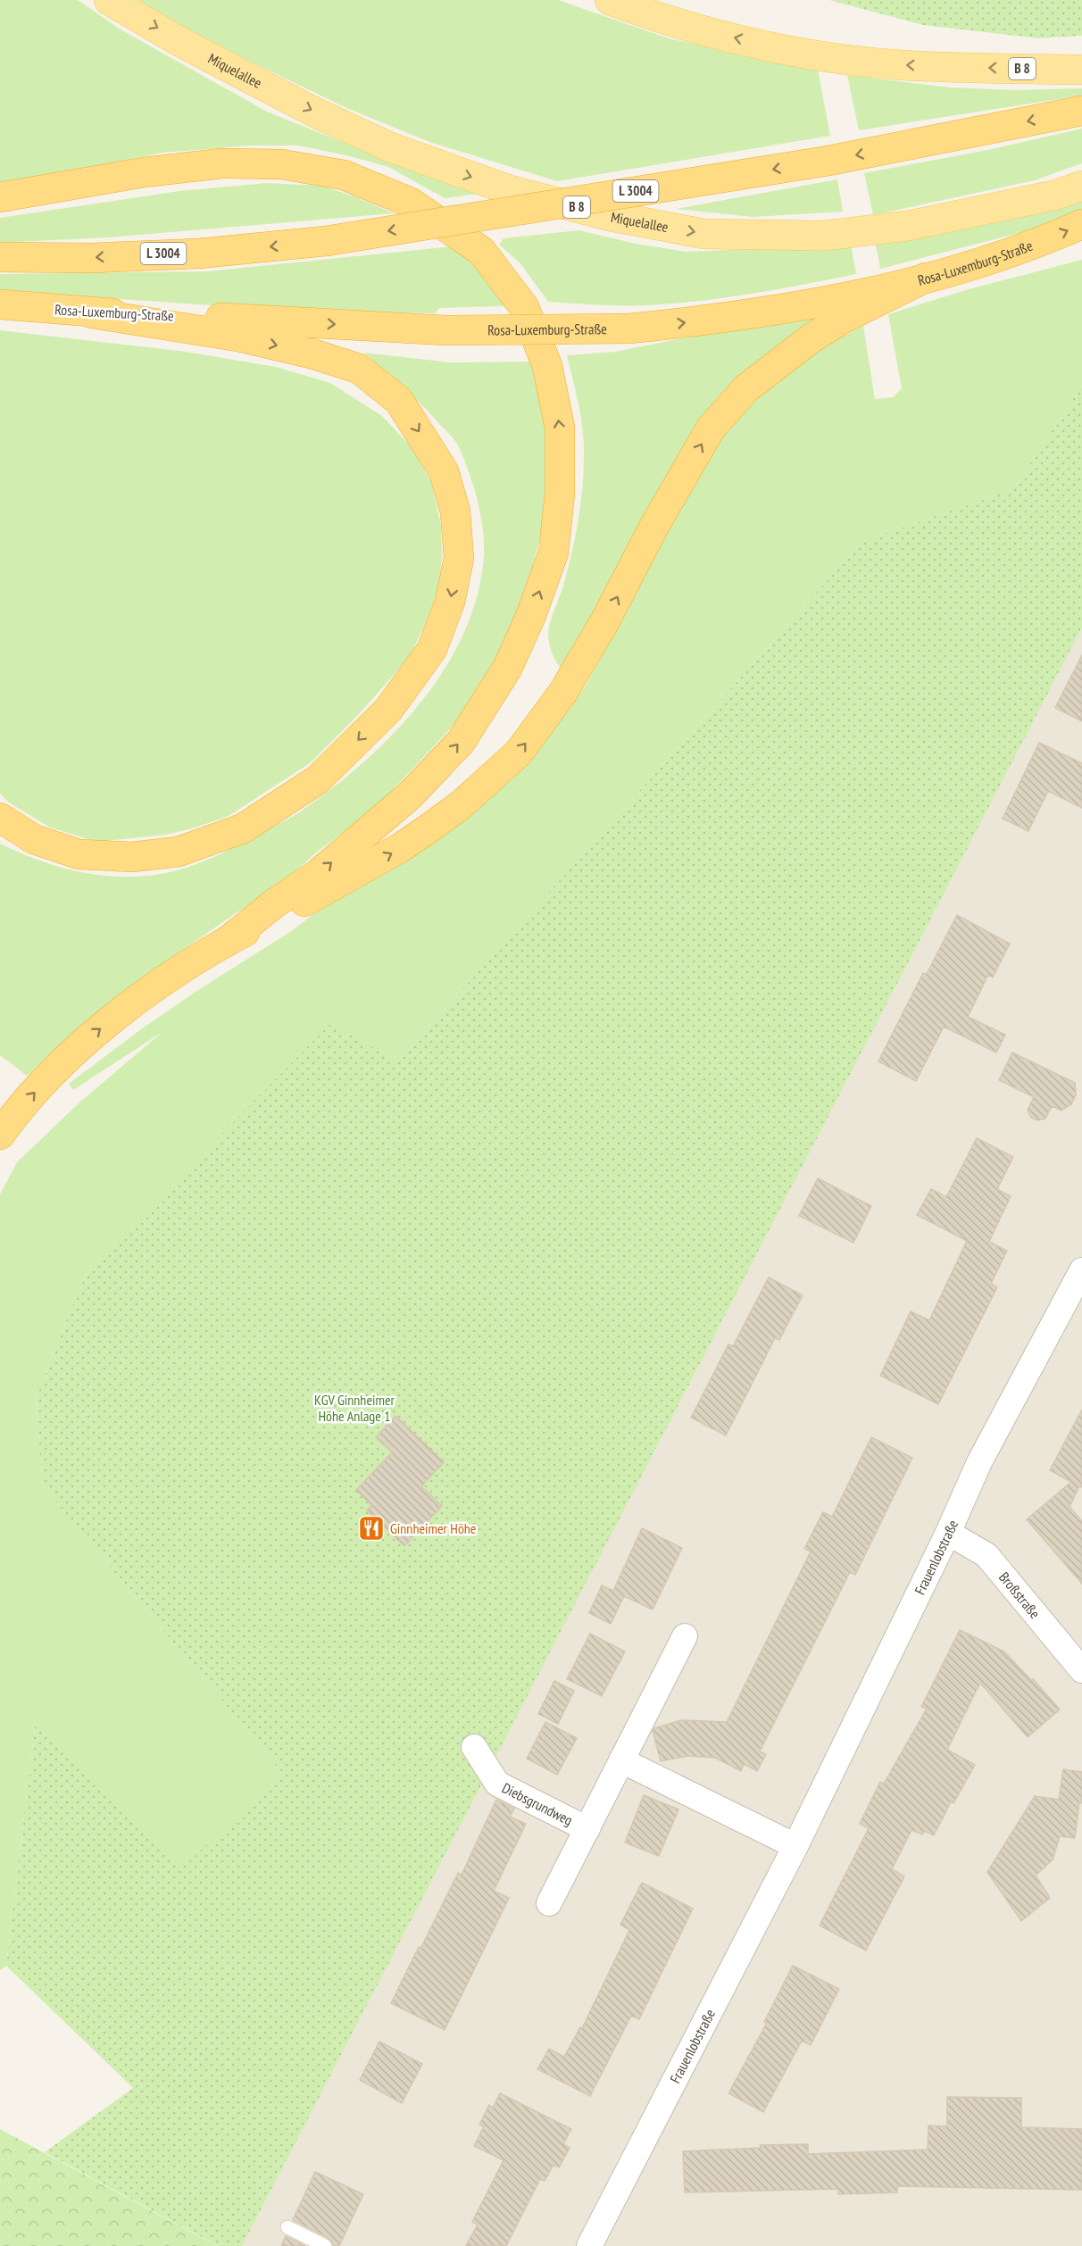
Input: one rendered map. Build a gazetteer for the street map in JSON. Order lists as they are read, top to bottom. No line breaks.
{"streets":{"highway":["L 3004","Rosa-Luxemburg-Straße"],"main road":["B 8","Miquelallee"],"street":["Frauenlobstraße","Broßstraße","Diebsgrundweg"]},"crossings":[["Frauenlobstraße","Broßstraße"]],"parks":["KGV Ginnheimer Höhe Anlage 1"],"places":{"restaurant":["Ginnheimer Höhe"]}}
